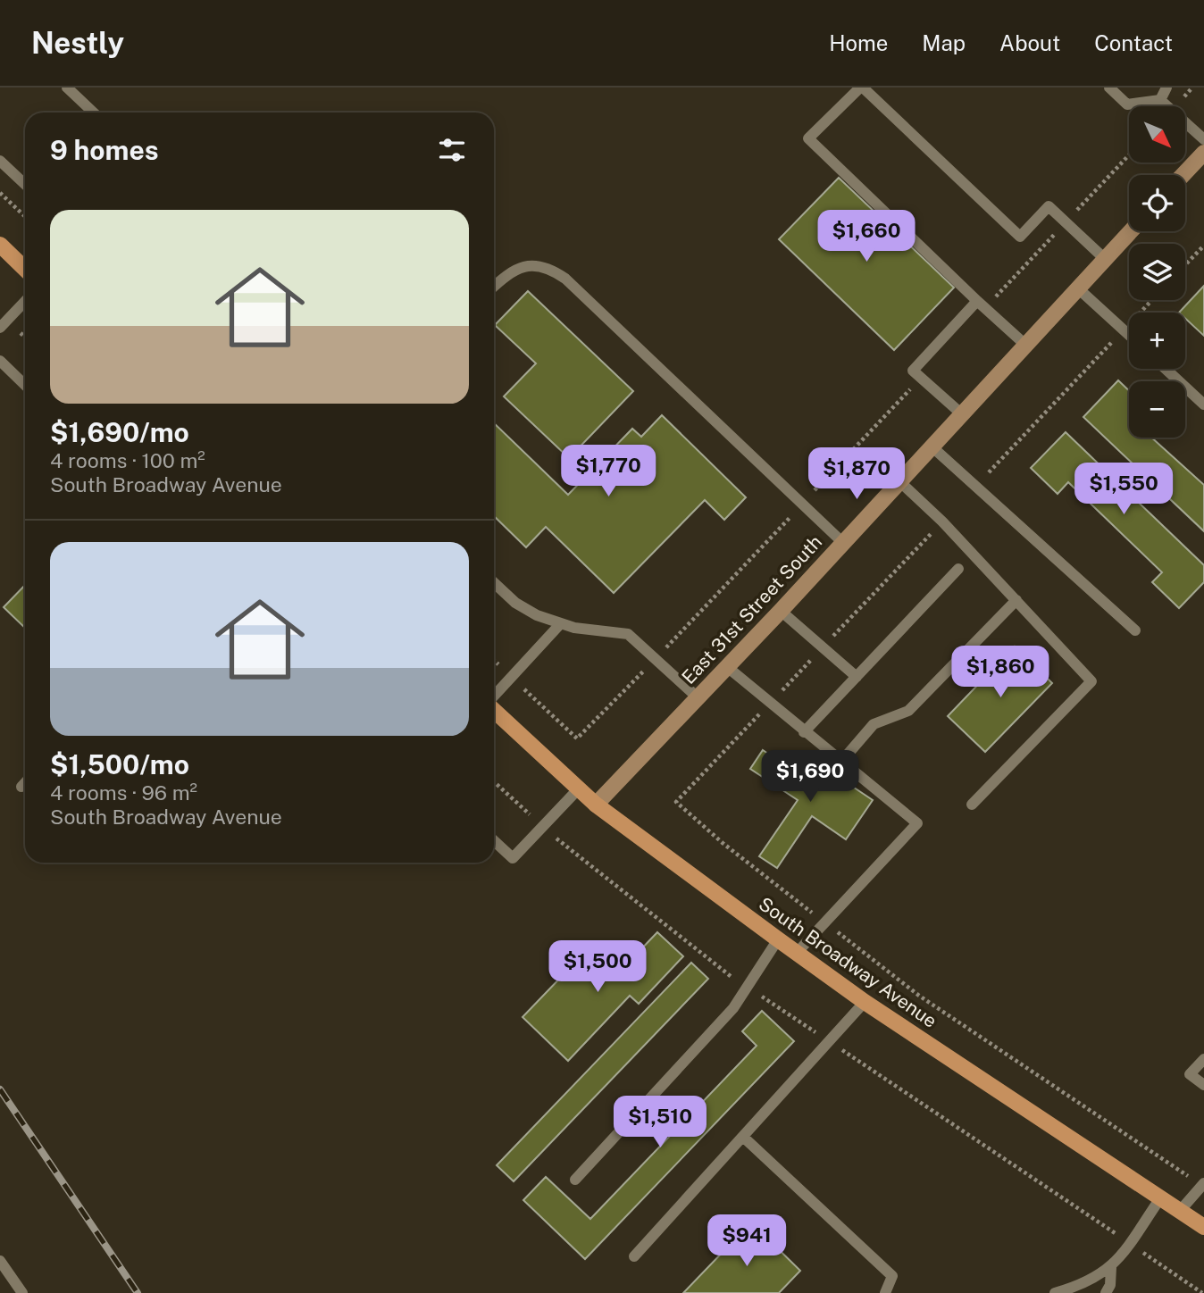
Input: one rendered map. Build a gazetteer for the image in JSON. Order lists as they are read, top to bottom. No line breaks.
{"streets":{"main road":["South Broadway Avenue"],"street":["East 31st Street South"]},"crossings":[["East 31st Street South","South Broadway Avenue"]],"north":"bottom right","page":{"header":"Nestly","nav":["Home","Map","About","Contact"],"map_buttons":["+","−"],"heading":"9 homes","list":[{"name":"$1,690/mo","note":"4 rooms · 100 m² · South Broadway Avenue"},{"name":"$1,500/mo","note":"4 rooms · 96 m² · South Broadway Avenue"}],"price":["$1,660","$1,770","$1,870","$1,550","$1,860","$1,690","$1,500","$1,510","$941"]}}
